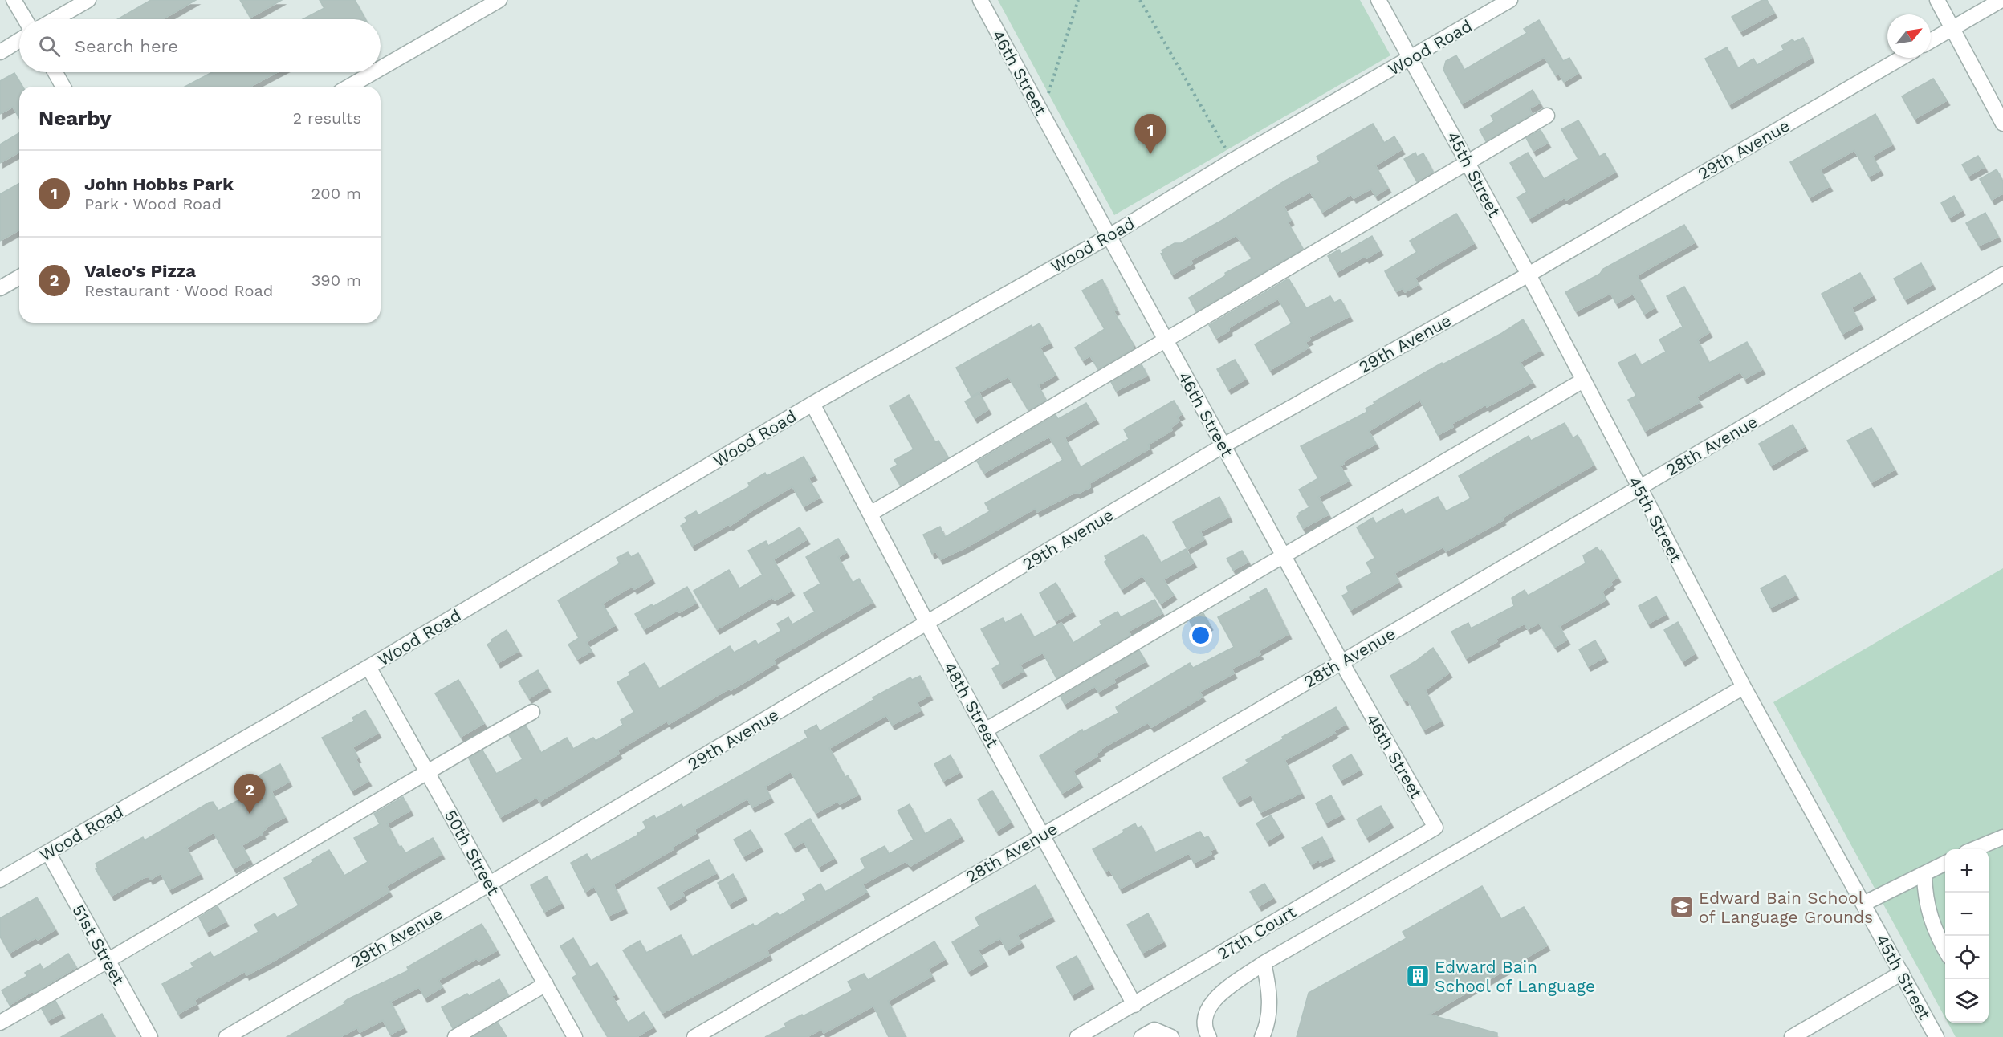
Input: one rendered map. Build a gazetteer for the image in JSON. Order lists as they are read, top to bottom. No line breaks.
{"streets":{"street":["Wood Road","46th Street","29th Avenue","45th Street","28th Avenue","48th Street","50th Street","27th Court","51st Street"]},"crossings":[["Wood Road","46th Street"],["Wood Road","45th Street"],["Wood Road","48th Street"],["Wood Road","50th Street"],["Wood Road","51st Street"],["46th Street","29th Avenue"],["46th Street","28th Avenue"],["46th Street","27th Court"],["29th Avenue","45th Street"],["29th Avenue","48th Street"],["29th Avenue","50th Street"],["45th Street","28th Avenue"],["28th Avenue","48th Street"],["48th Street","27th Court"]],"places":{"school or university":["Edward Bain School of Language Grounds"],"building":["Edward Bain School of Language"]},"north":"top right","page":{"search":"Search here","heading":["Nearby","2 results"],"pins":["1","2"],"list":[{"mark":"1","name":"John Hobbs Park","note":"Park · Wood Road","value":"200 m"},{"mark":"2","name":"Valeo's Pizza","note":"Restaurant · Wood Road","value":"390 m"}],"map_buttons":["+","−"]}}
